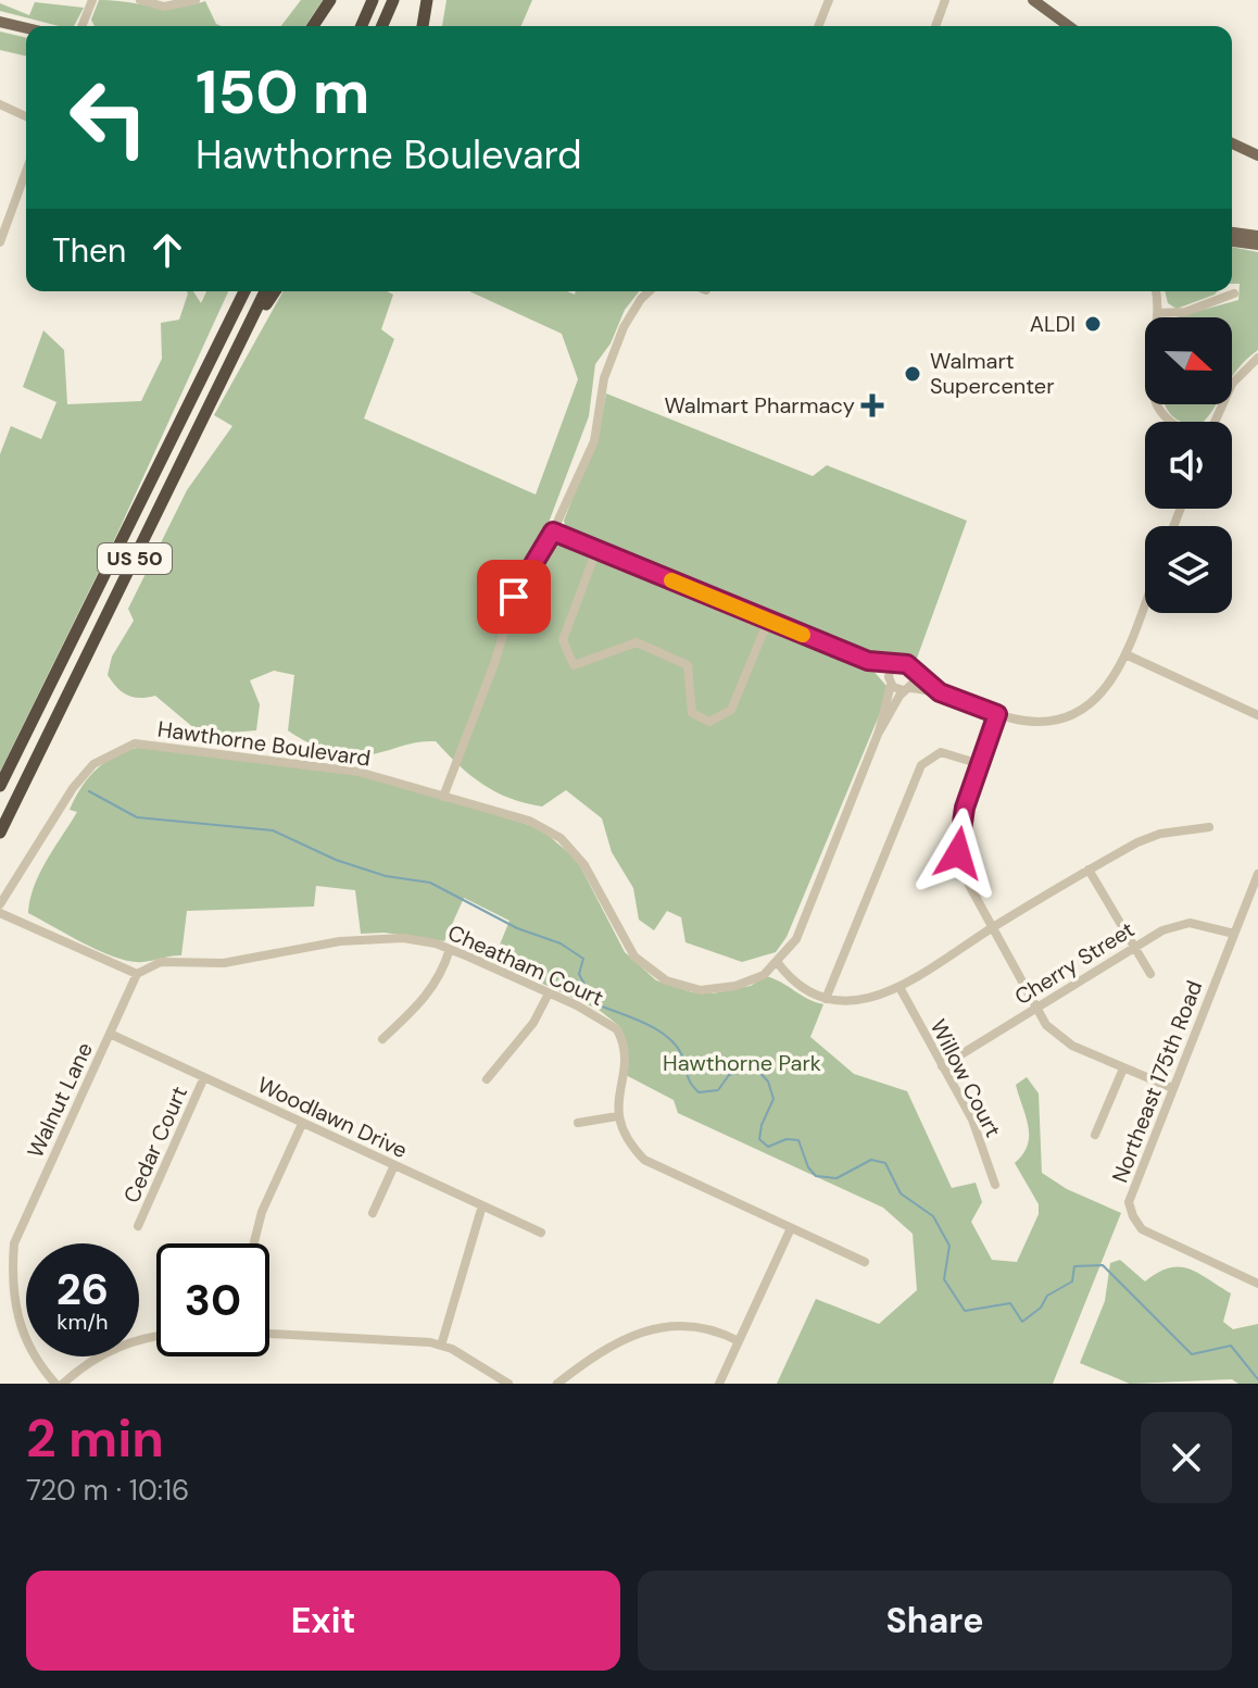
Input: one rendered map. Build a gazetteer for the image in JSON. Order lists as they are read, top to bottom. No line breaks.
{"streets":{"highway":["US 50"],"street":["Hawthorne Boulevard","Cherry Street","Cheatham Court","Willow Court","Northeast 175th Road","Walnut Lane","Woodlawn Drive","Cedar Court"]},"crossings":[["Cherry Street","Willow Court"],["Cherry Street","Northeast 175th Road"],["Cheatham Court","Walnut Lane"],["Walnut Lane","Woodlawn Drive"],["Woodlawn Drive","Cedar Court"]],"parks":["Hawthorne Park"],"places":{"other":["ALDI","Walmart Supercenter"],"health":["Walmart Pharmacy"]},"north":"right","page":{"turn":["150 m","Hawthorne Boulevard"],"then":"Then","speed":"26 km/h","limit":"30","heading":["2 min","720 m · 10:16"],"buttons":["Exit","Share"]}}
